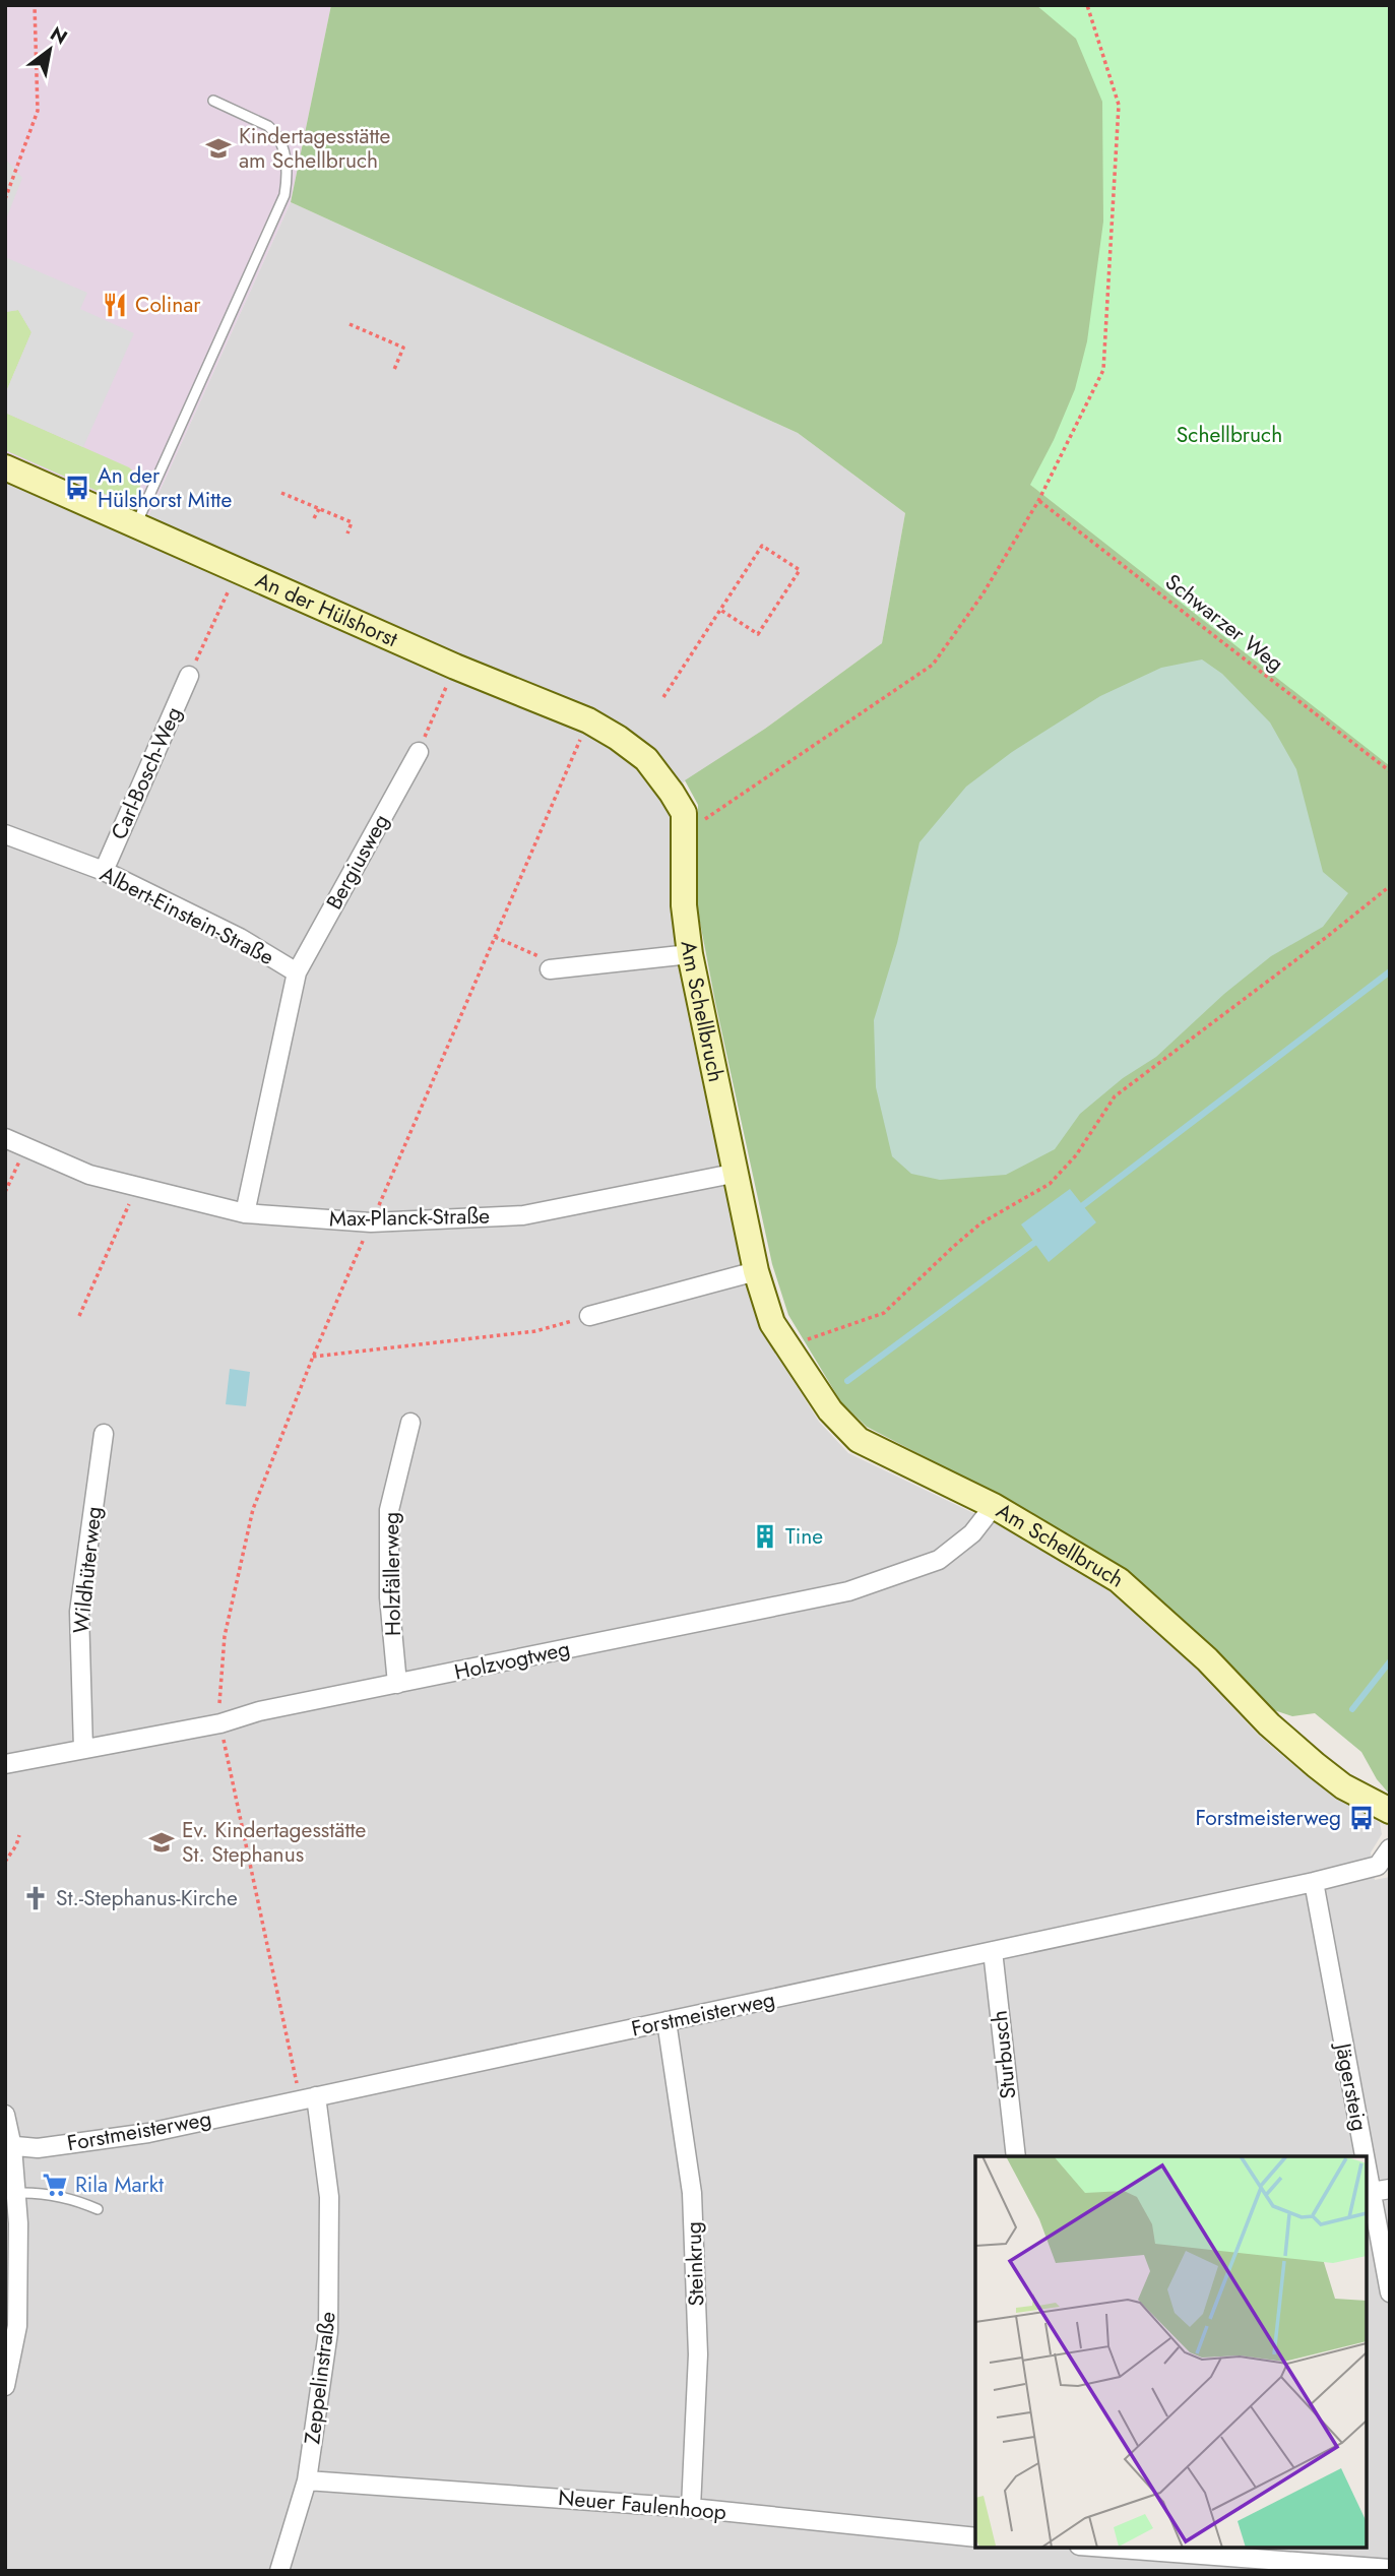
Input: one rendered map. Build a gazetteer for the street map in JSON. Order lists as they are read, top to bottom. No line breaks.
{"streets":{"street":["An der Hülshorst","Carl-Bosch-Weg","Bergiusweg","Albert-Einstein-Straße","Am Schellbruch","Max-Planck-Straße","Wildhüterweg","Holzfällerweg","Holzvogtweg","Forstmeisterweg","Sturbusch","Jägersteig","Steinkrug","Zeppelinstraße","Neuer Faulenhoop"],"path":["Schwarzer Weg"]},"crossings":[["An der Hülshorst","Am Schellbruch"],["Carl-Bosch-Weg","Albert-Einstein-Straße"],["Bergiusweg","Albert-Einstein-Straße"],["Albert-Einstein-Straße","Max-Planck-Straße"],["Am Schellbruch","Max-Planck-Straße"],["Am Schellbruch","Holzvogtweg"],["Wildhüterweg","Holzvogtweg"],["Holzfällerweg","Holzvogtweg"],["Forstmeisterweg","Sturbusch"],["Forstmeisterweg","Jägersteig"],["Forstmeisterweg","Steinkrug"],["Forstmeisterweg","Zeppelinstraße"],["Steinkrug","Neuer Faulenhoop"],["Zeppelinstraße","Neuer Faulenhoop"]],"parks":["Schellbruch"],"places":{"school or university":["Kindertagesstätte am Schellbruch","Ev. Kindertagesstätte St. Stephanus"],"restaurant":["Colinar"],"bus stop":["An der Hülshorst Mitte","Forstmeisterweg"],"building":["Tine"],"church":["St.-Stephanus-Kirche"],"supermarket":["Rila Markt"]},"north":"top right"}
